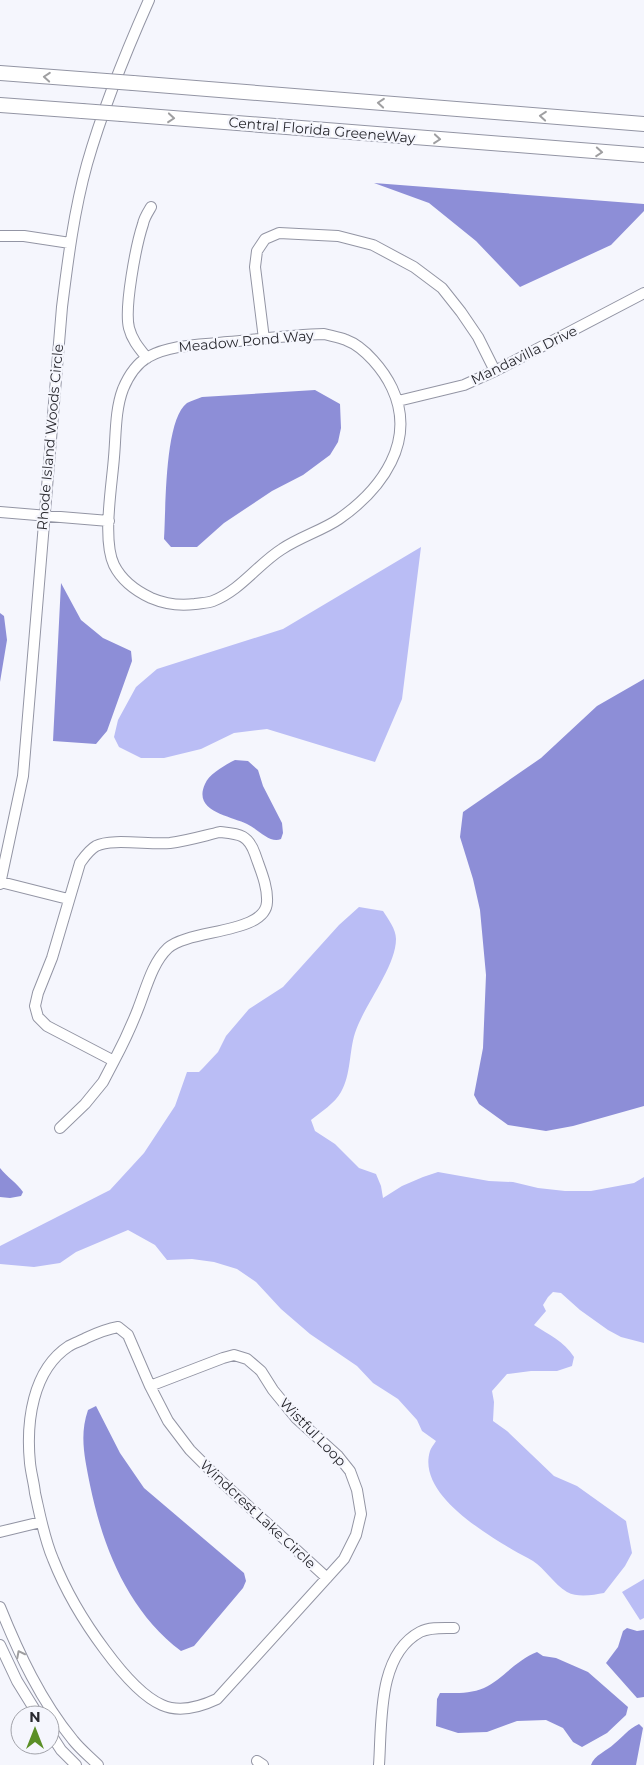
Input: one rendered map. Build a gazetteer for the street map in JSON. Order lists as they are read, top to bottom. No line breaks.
{"streets":{"highway":["Central Florida GreeneWay"],"street":["Meadow Pond Way","Mandavilla Drive","Rhode Island Woods Circle","Wistful Loop","Windcrest Lake Circle"]},"crossings":[["Meadow Pond Way","Mandavilla Drive"],["Wistful Loop","Windcrest Lake Circle"]],"north":"top"}
